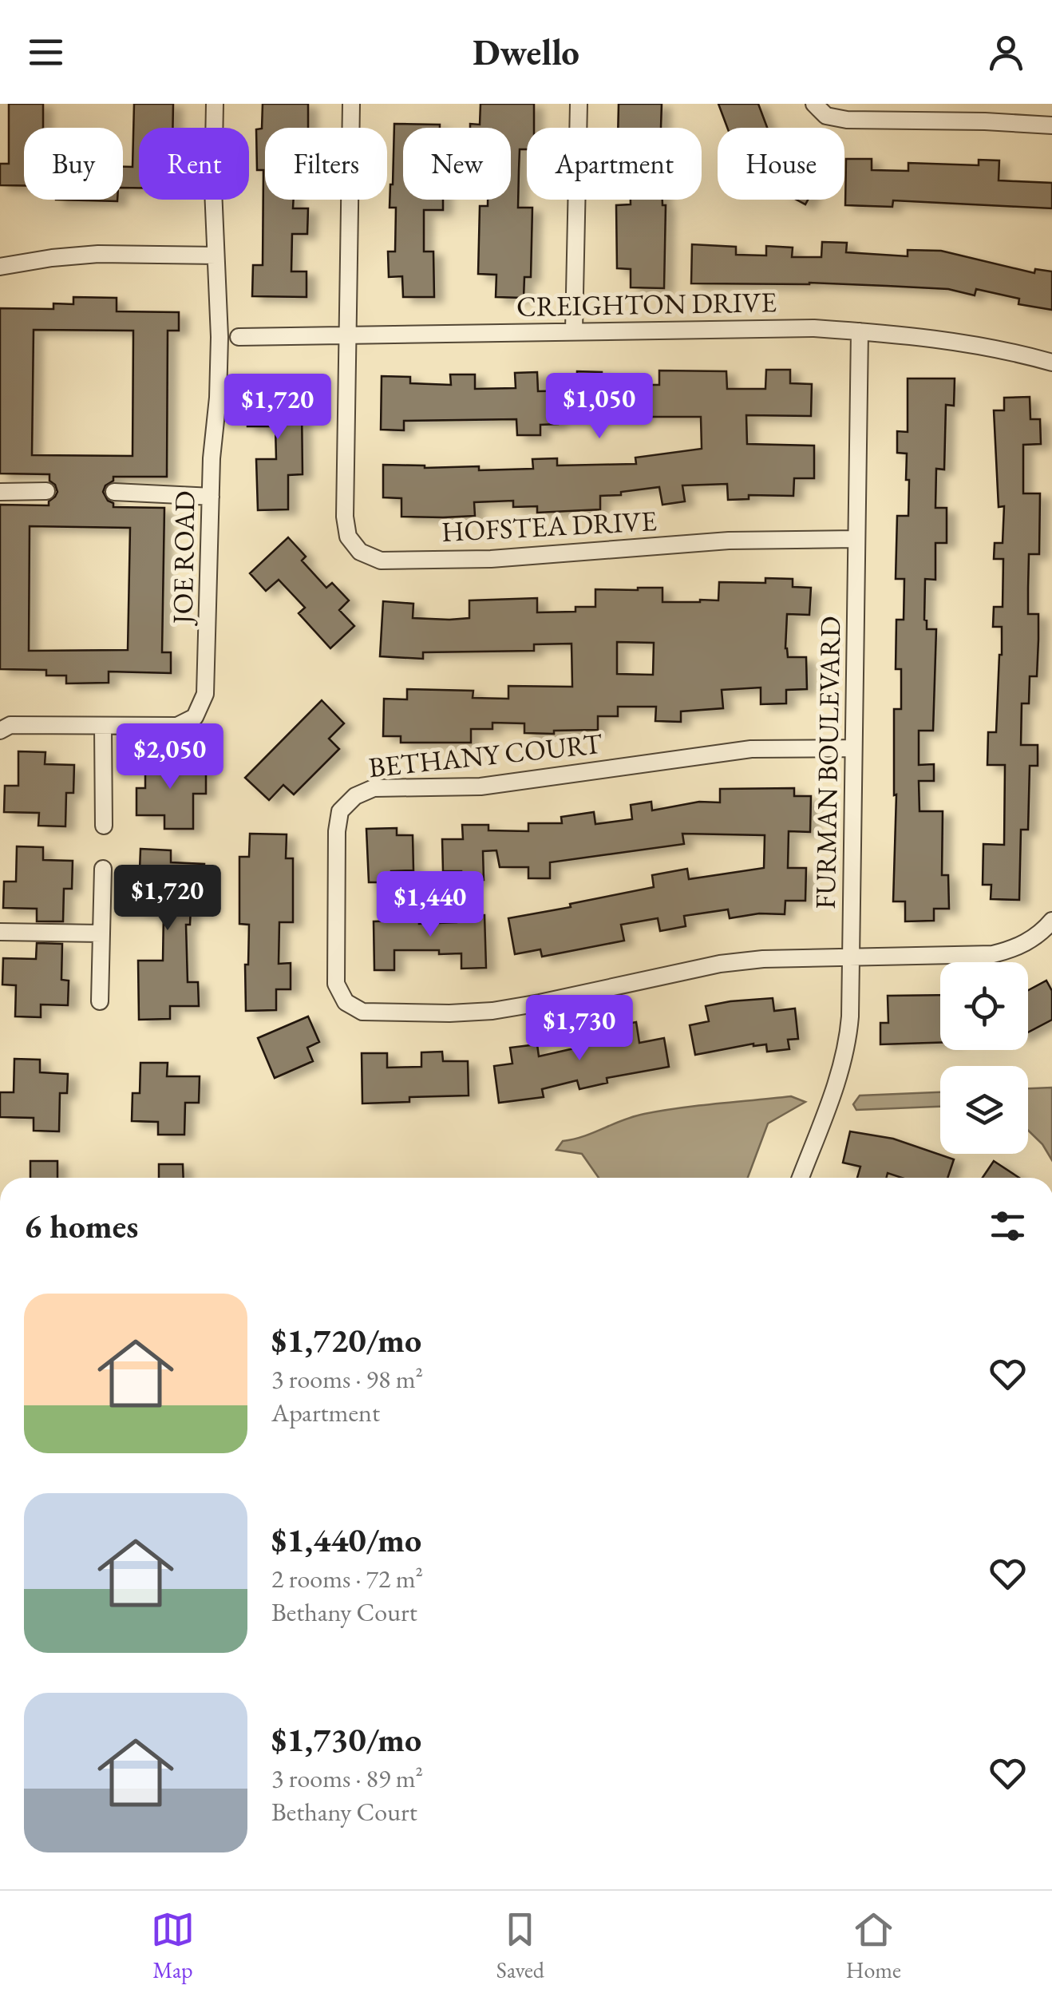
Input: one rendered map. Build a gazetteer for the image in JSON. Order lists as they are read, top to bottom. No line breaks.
{"streets":{"street":["CREIGHTON DRIVE","HOFSTEA DRIVE","JOE ROAD","BETHANY COURT","FURMAN BOULEVARD"]},"crossings":[["CREIGHTON DRIVE","HOFSTEA DRIVE"],["CREIGHTON DRIVE","FURMAN BOULEVARD"],["HOFSTEA DRIVE","FURMAN BOULEVARD"],["BETHANY COURT","FURMAN BOULEVARD"]],"page":{"header":"Dwello","chip":["Buy","Rent","Filters","New","Apartment","House"],"price":["$1,050","$1,720","$2,050","$1,720","$1,440","$1,730"],"heading":"6 homes","list":[{"name":"$1,720/mo","note":"3 rooms · 98 m² · Apartment"},{"name":"$1,440/mo","note":"2 rooms · 72 m² · Bethany Court"},{"name":"$1,730/mo","note":"3 rooms · 89 m² · Bethany Court"}],"tabs":["Map","Saved","Home"]}}
